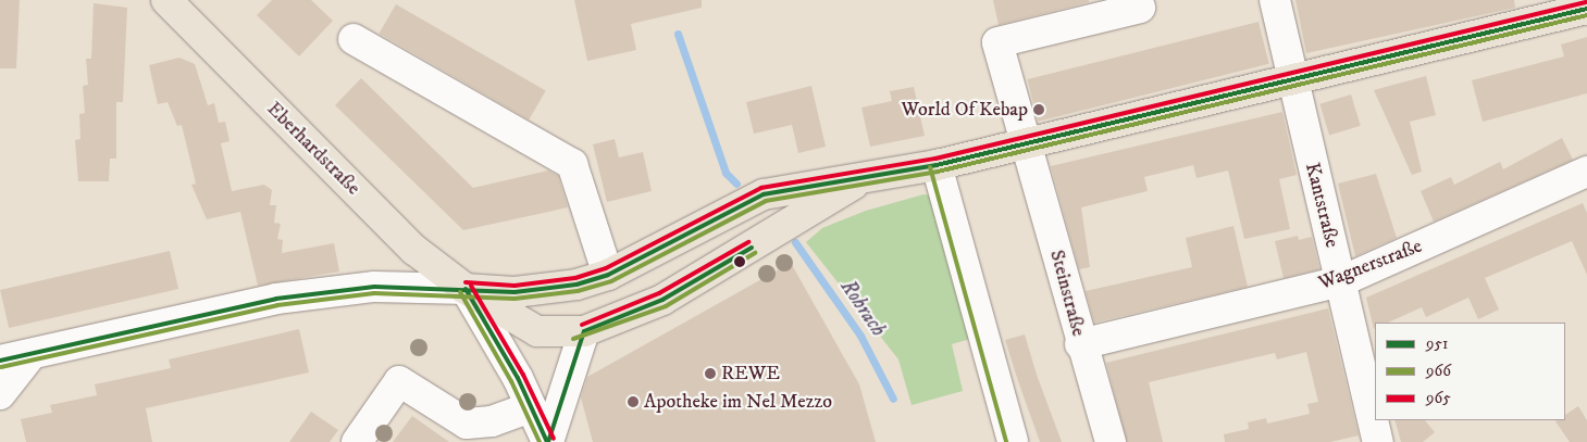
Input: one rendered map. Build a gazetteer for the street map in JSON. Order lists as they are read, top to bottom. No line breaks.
{"streets":{"main road":["Eberhardstraße"],"street":["Kantstraße","Wagnerstraße","Steinstraße"]},"crossings":[["Kantstraße","Wagnerstraße"],["Wagnerstraße","Steinstraße"]],"water":["Rohrach"],"places":["World Of Kebap","REWE","Apotheke im Nel Mezzo"],"lines":["transit line 965","transit line 951","transit line 966"],"legend":["951","966","965"]}
